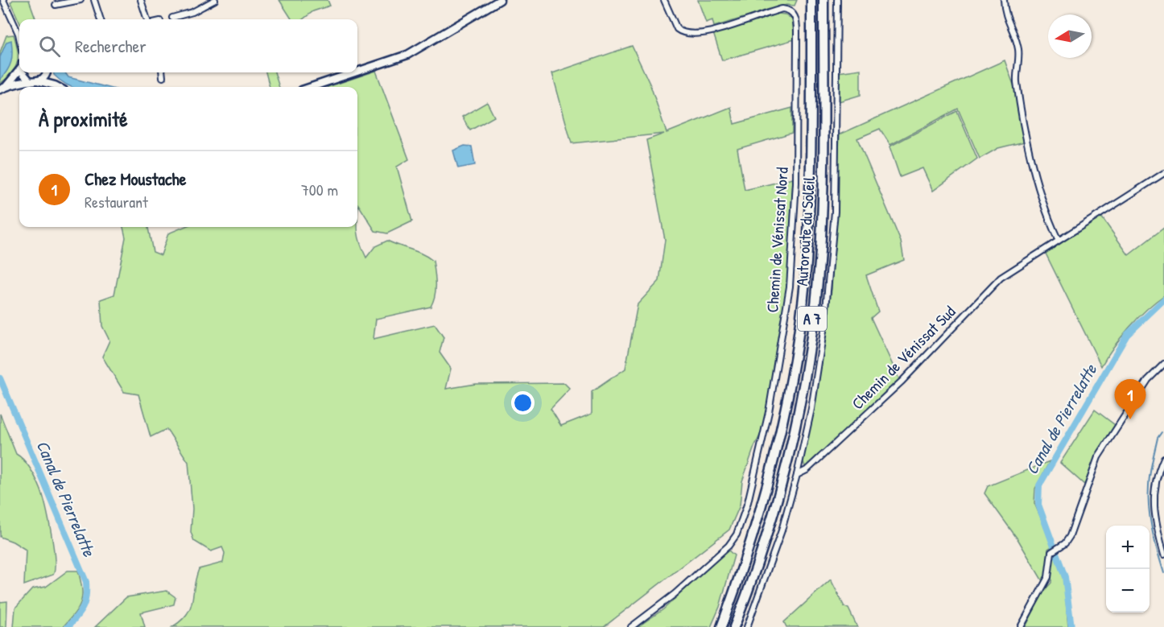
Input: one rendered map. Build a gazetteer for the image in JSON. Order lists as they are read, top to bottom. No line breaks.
{"streets":{"highway":["Autoroute du Soleil","A 7"],"street":["Chemin de Vénissat Nord","Chemin de Vénissat Sud"]},"water":["Canal de Pierrelatte"],"north":"left","page":{"search":"Rechercher","heading":"À proximité","list":[{"mark":"1","name":"Chez Moustache","note":"Restaurant","value":"700 m"}],"pins":"1","map_buttons":["+","−"]}}
